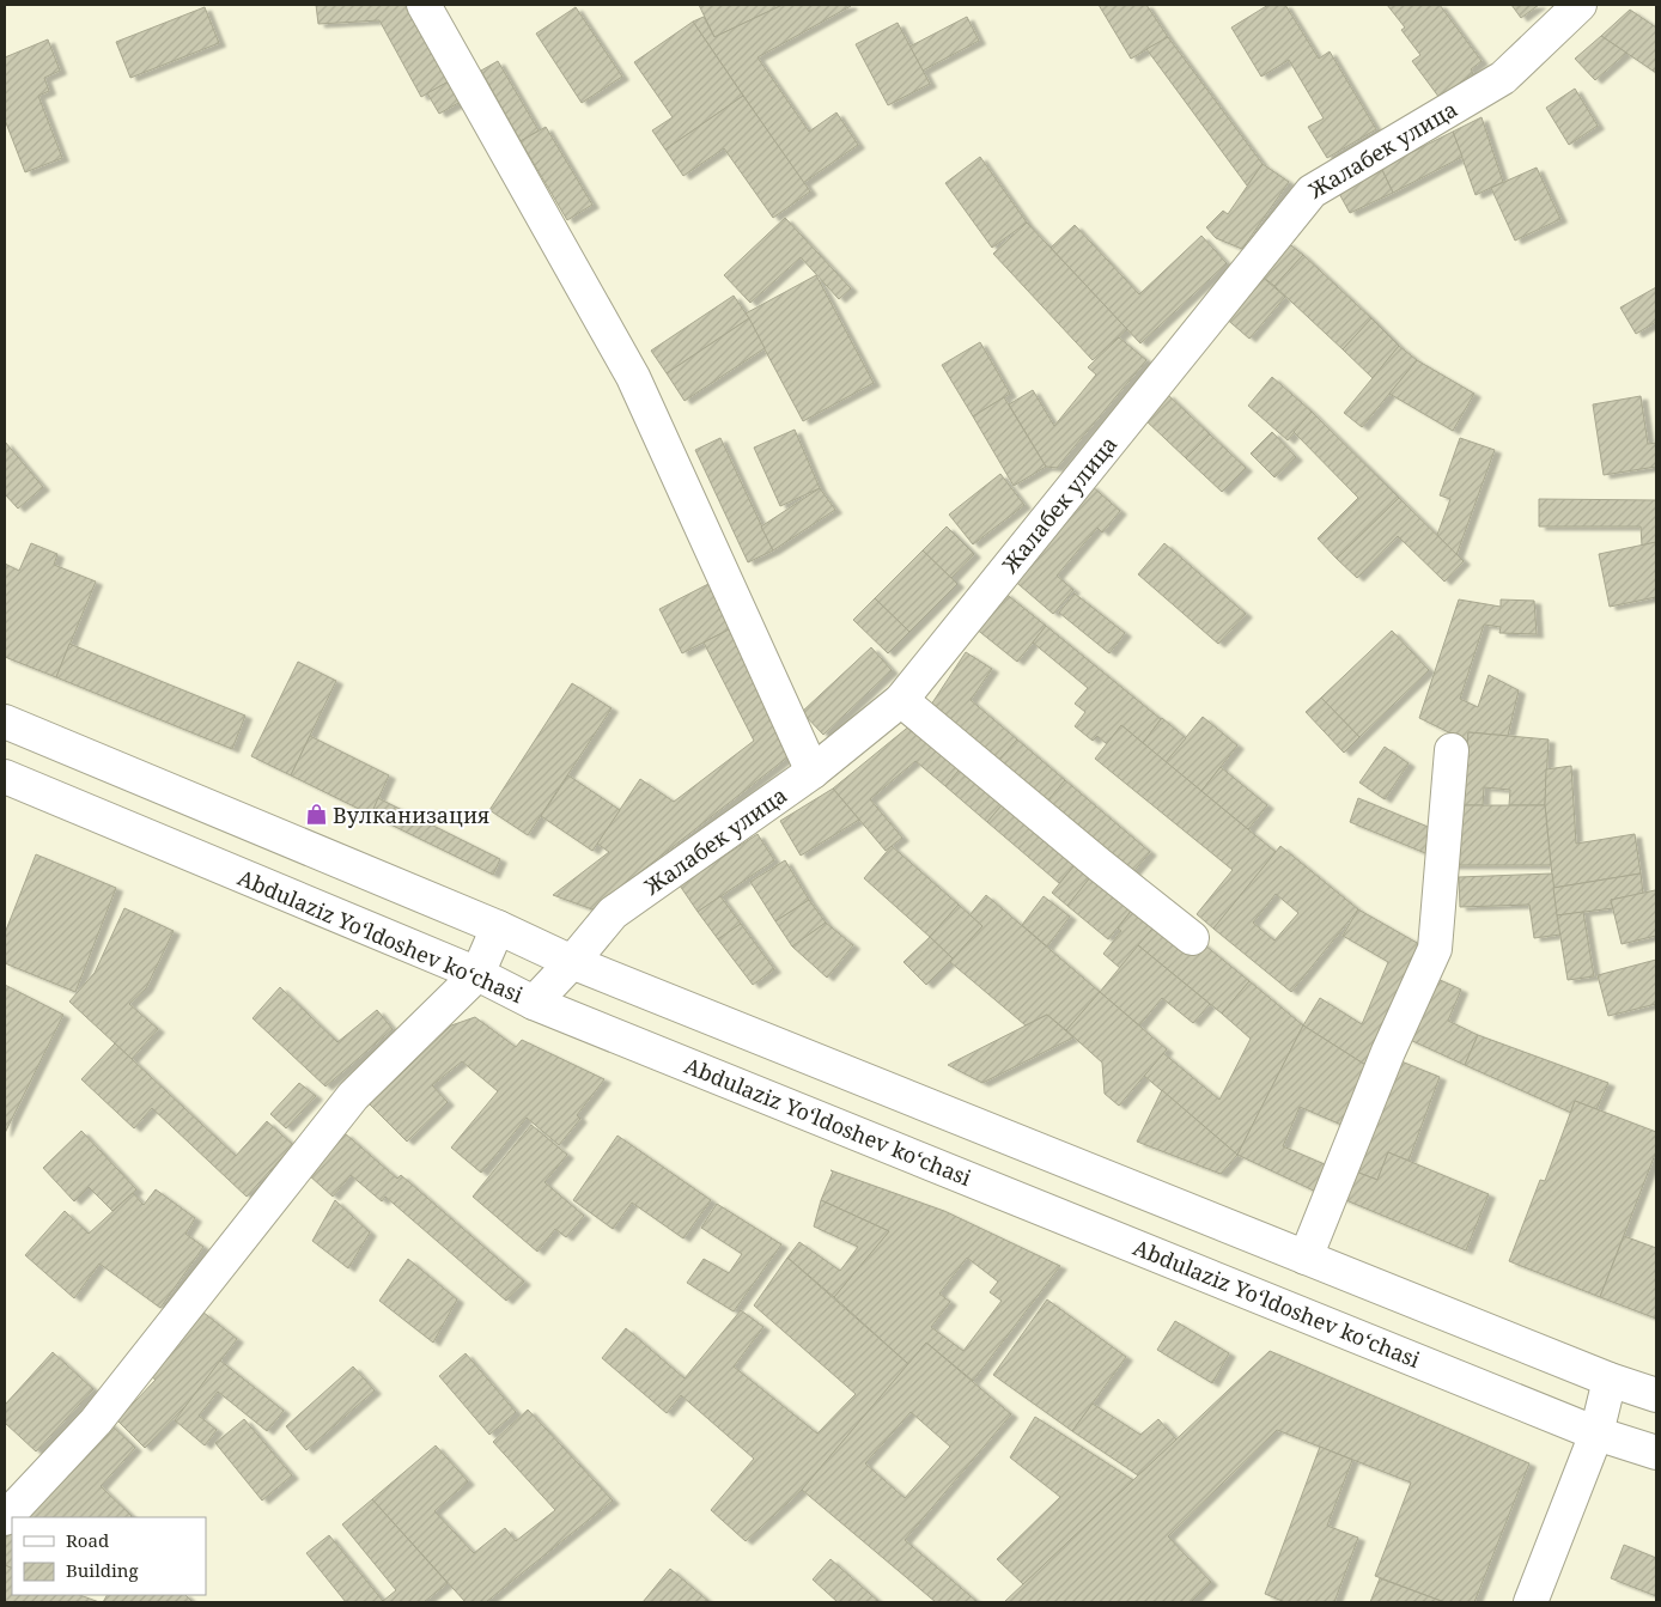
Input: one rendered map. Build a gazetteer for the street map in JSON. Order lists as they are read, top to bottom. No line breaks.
{"streets":{"street":["Жалабек улица","Abdulaziz Yoʻldoshev koʻchasi"]},"crossings":[["Жалабек улица","Abdulaziz Yoʻldoshev koʻchasi"]],"places":{"shop":["Вулканизация"]},"legend":["Road","Building"]}
